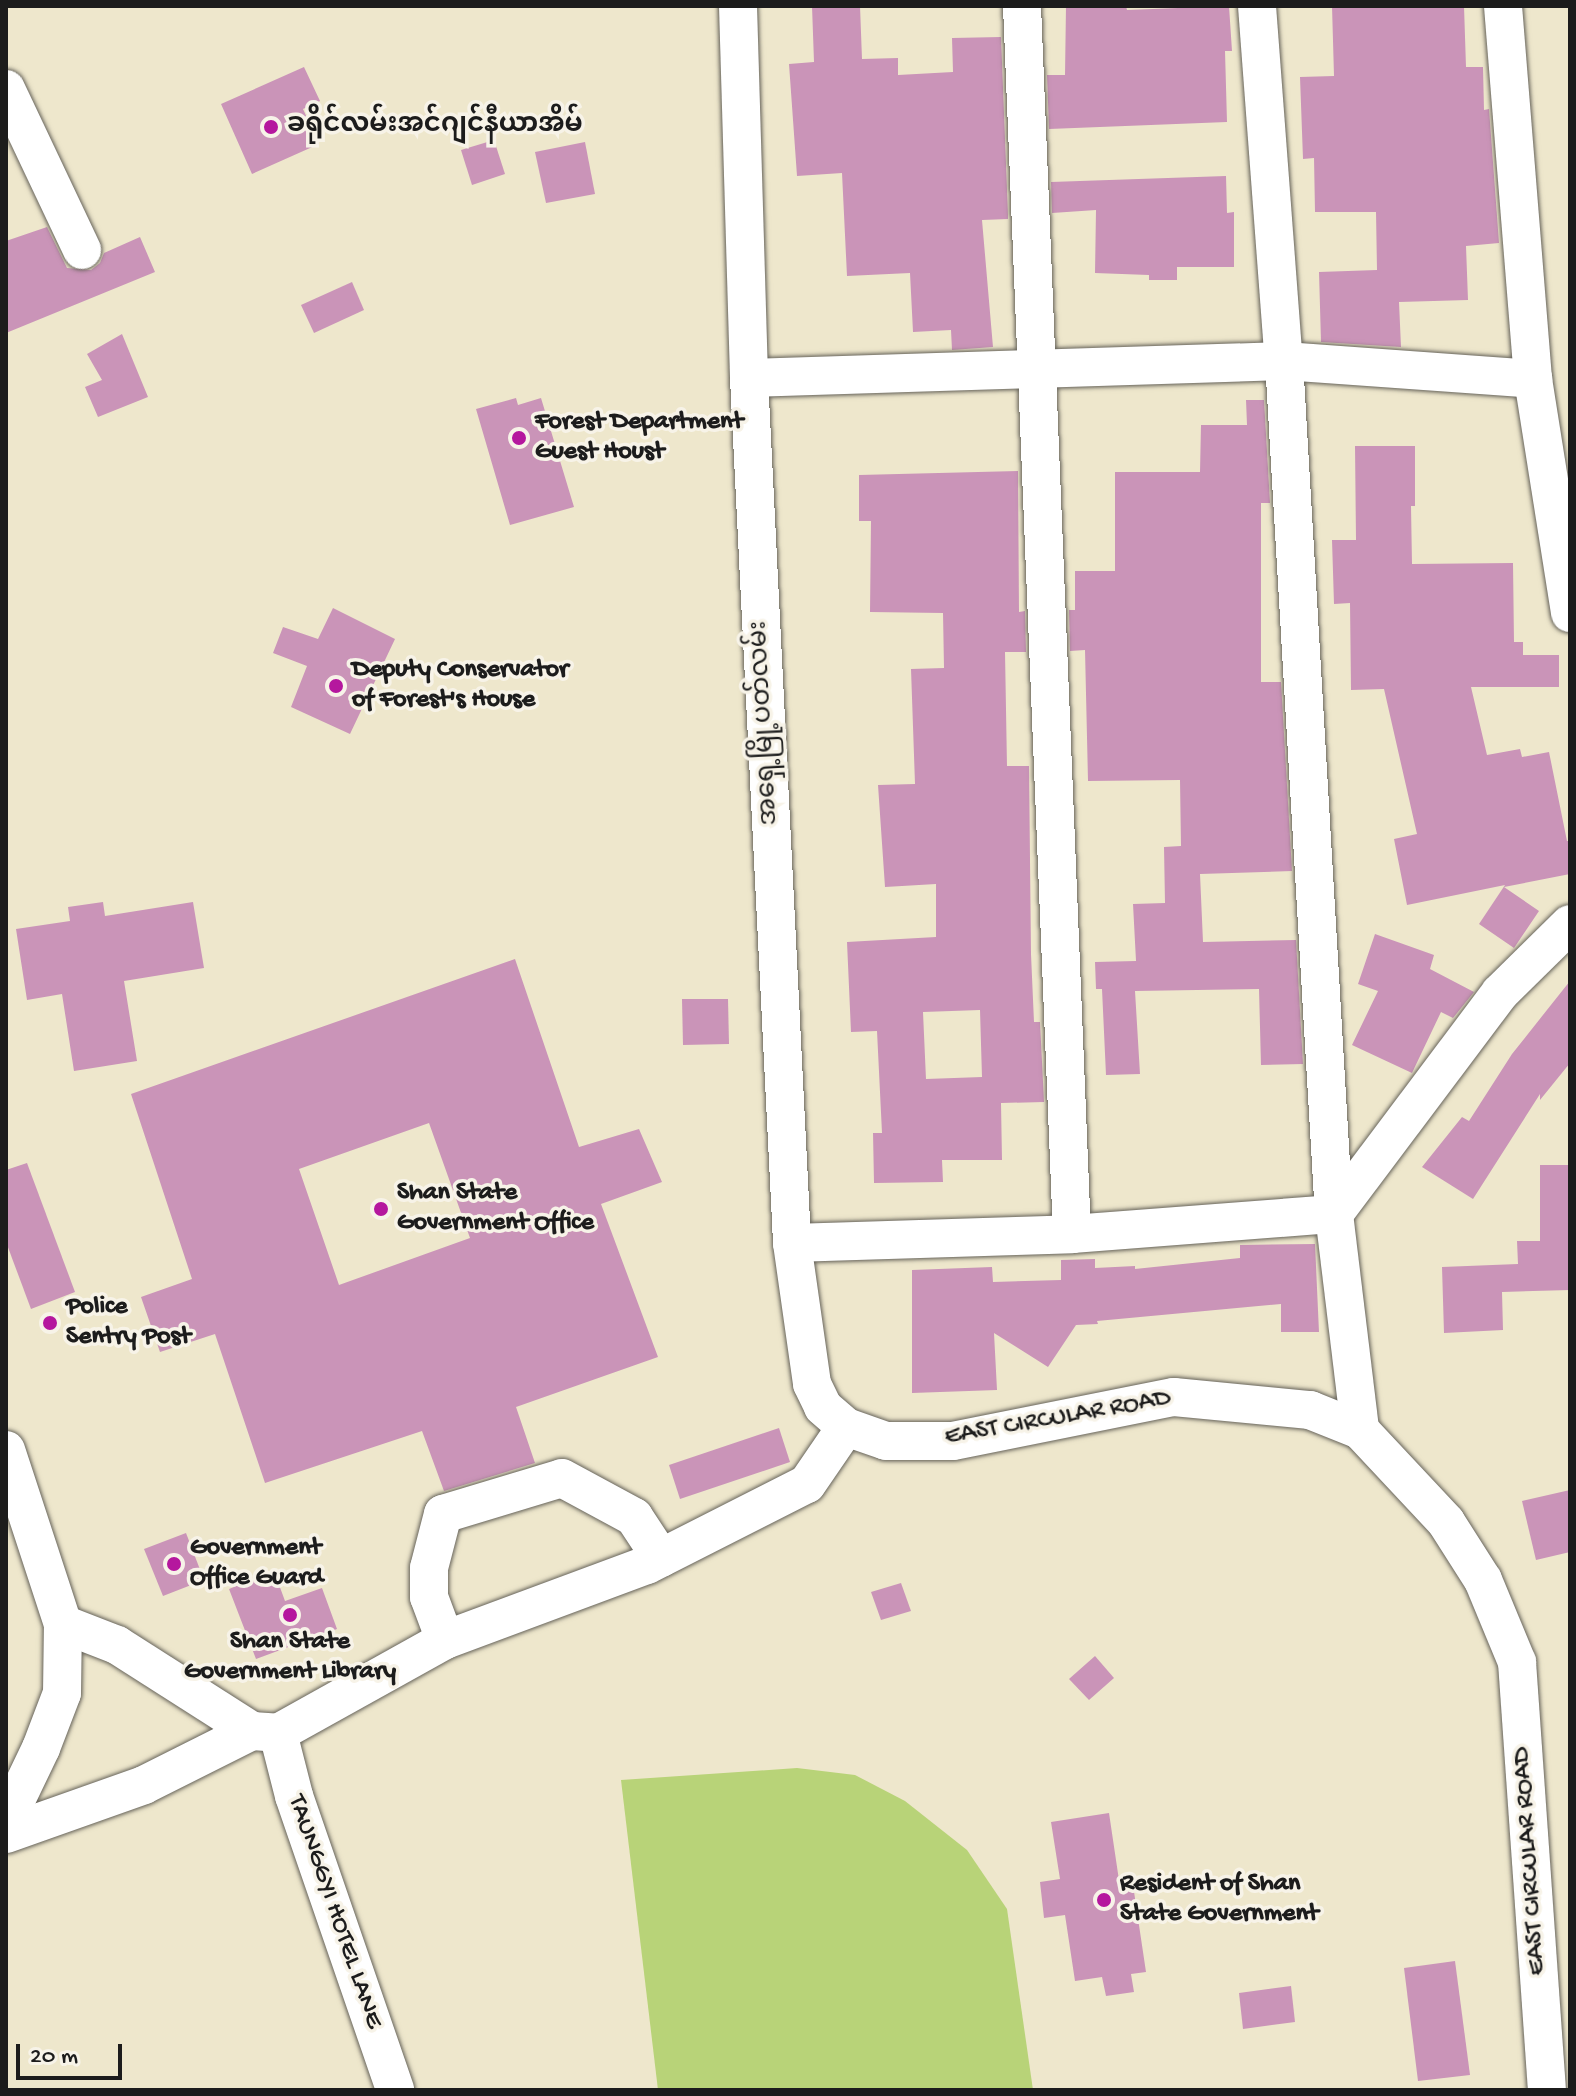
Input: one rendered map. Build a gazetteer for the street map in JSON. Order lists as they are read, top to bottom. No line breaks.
{"streets":{"street":["အရှေ့မြို့ပတ်လမ်း","EAST CIRCULAR ROAD","TAUNGGYI HOTEL LANE"]},"crossings":[["အရှေ့မြို့ပတ်လမ်း","EAST CIRCULAR ROAD"]],"places":["ခရိုင်လမ်းအင်ဂျင်နီယာအိမ်","Forest Department Guest Houst","Deputy Conservator of Forest's House","Shan State Government Office","Police Sentry Post","Government Office Guard","Shan State Government Library","Resident of Shan State Government"],"scale_bar":"20 m"}
